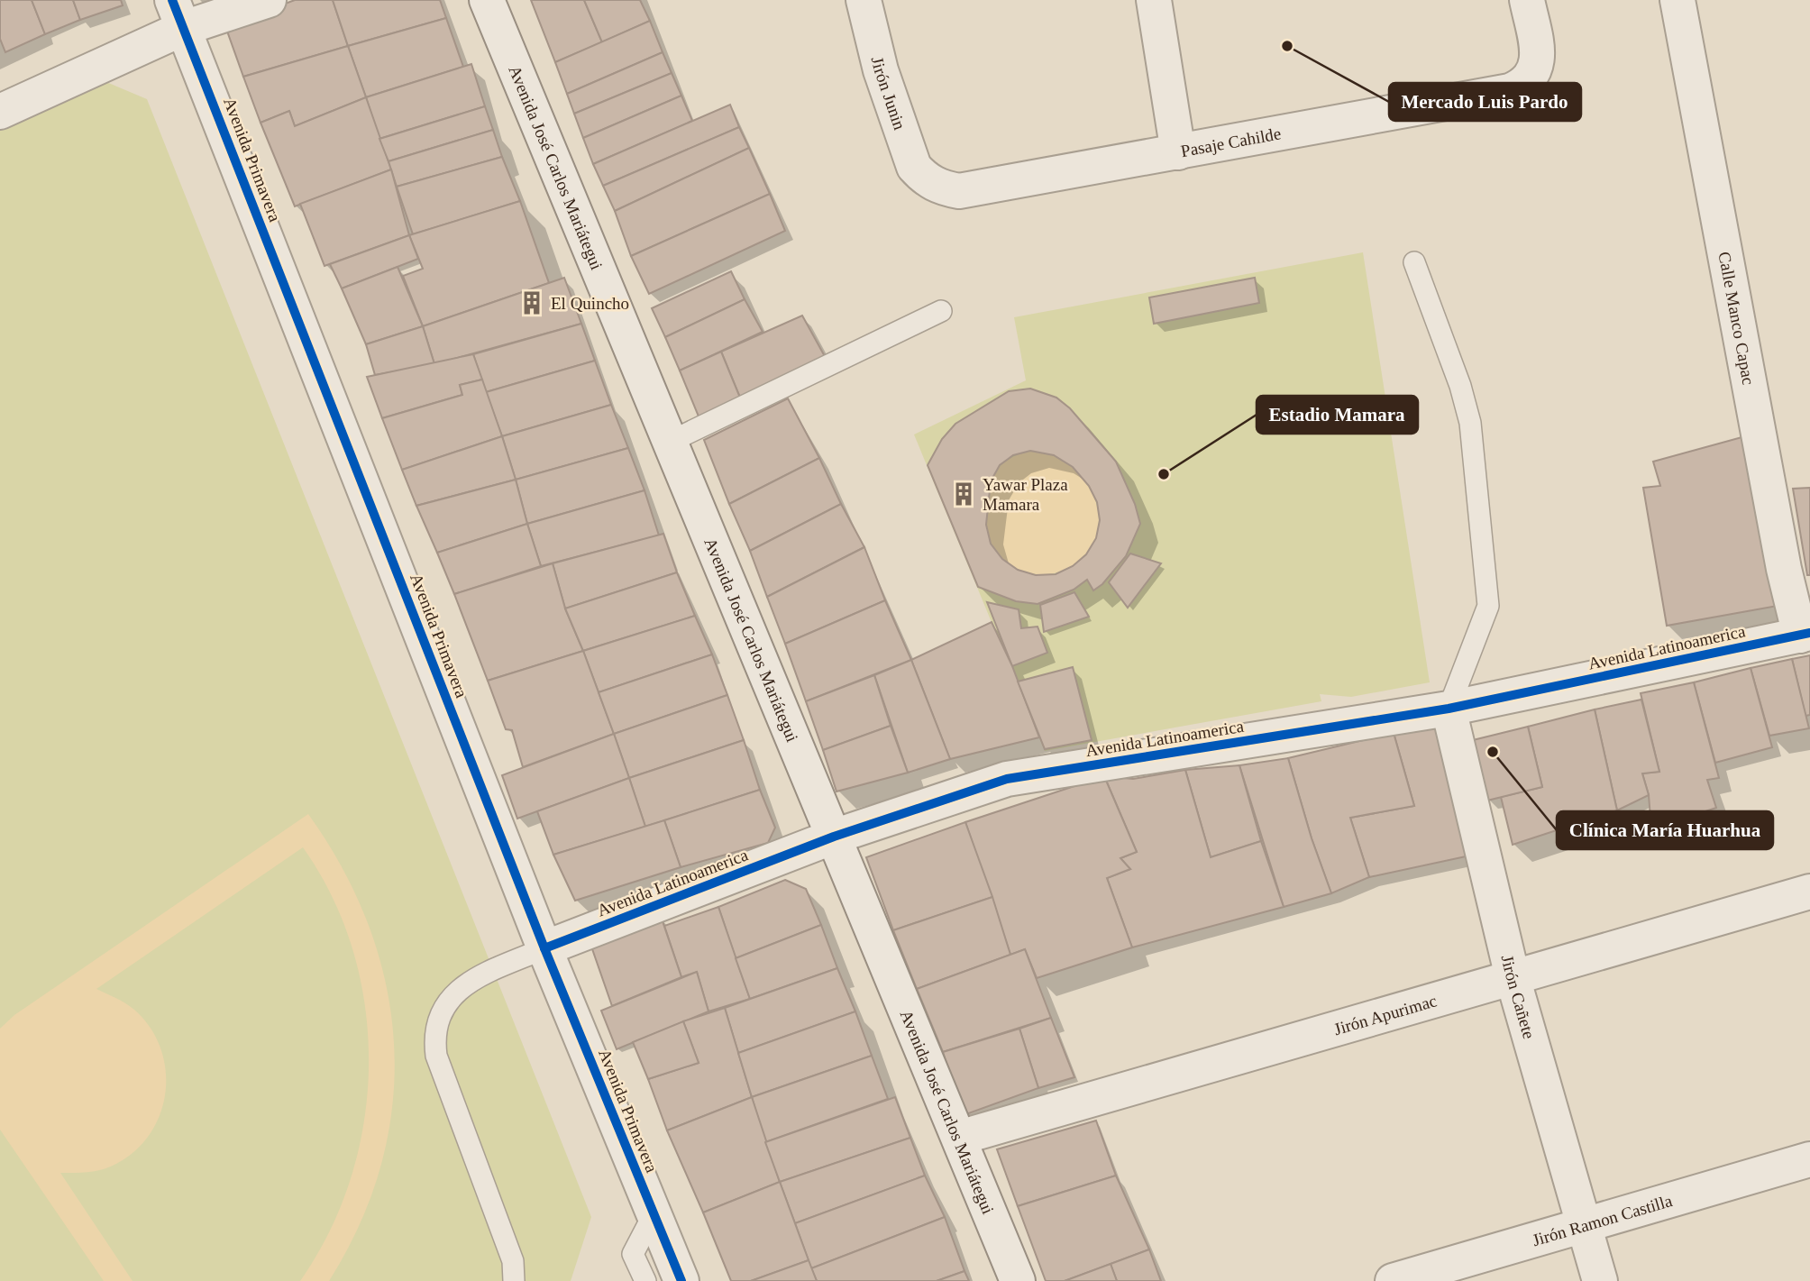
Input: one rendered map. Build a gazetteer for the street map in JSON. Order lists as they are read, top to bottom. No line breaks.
{"streets":{"street":["Jirón Junin","Pasaje Cahilde","Avenida Primavera","Avenida José Carlos Mariátegui","Calle Manco Capac","Avenida Latinoamerica","Jirón Cañete","Jirón Apurimac","Jirón Ramon Castilla"]},"crossings":[["Jirón Junin","Pasaje Cahilde"],["Avenida Primavera","Avenida Latinoamerica"],["Avenida José Carlos Mariátegui","Avenida Latinoamerica"],["Avenida José Carlos Mariátegui","Jirón Apurimac"],["Calle Manco Capac","Avenida Latinoamerica"],["Avenida Latinoamerica","Jirón Cañete"],["Jirón Cañete","Jirón Apurimac"],["Jirón Cañete","Jirón Ramon Castilla"]],"places":{"other":["Mercado Luis Pardo","Estadio Mamara","Clínica María Huarhua"],"building":["El Quincho","Yawar Plaza Mamara"]}}
